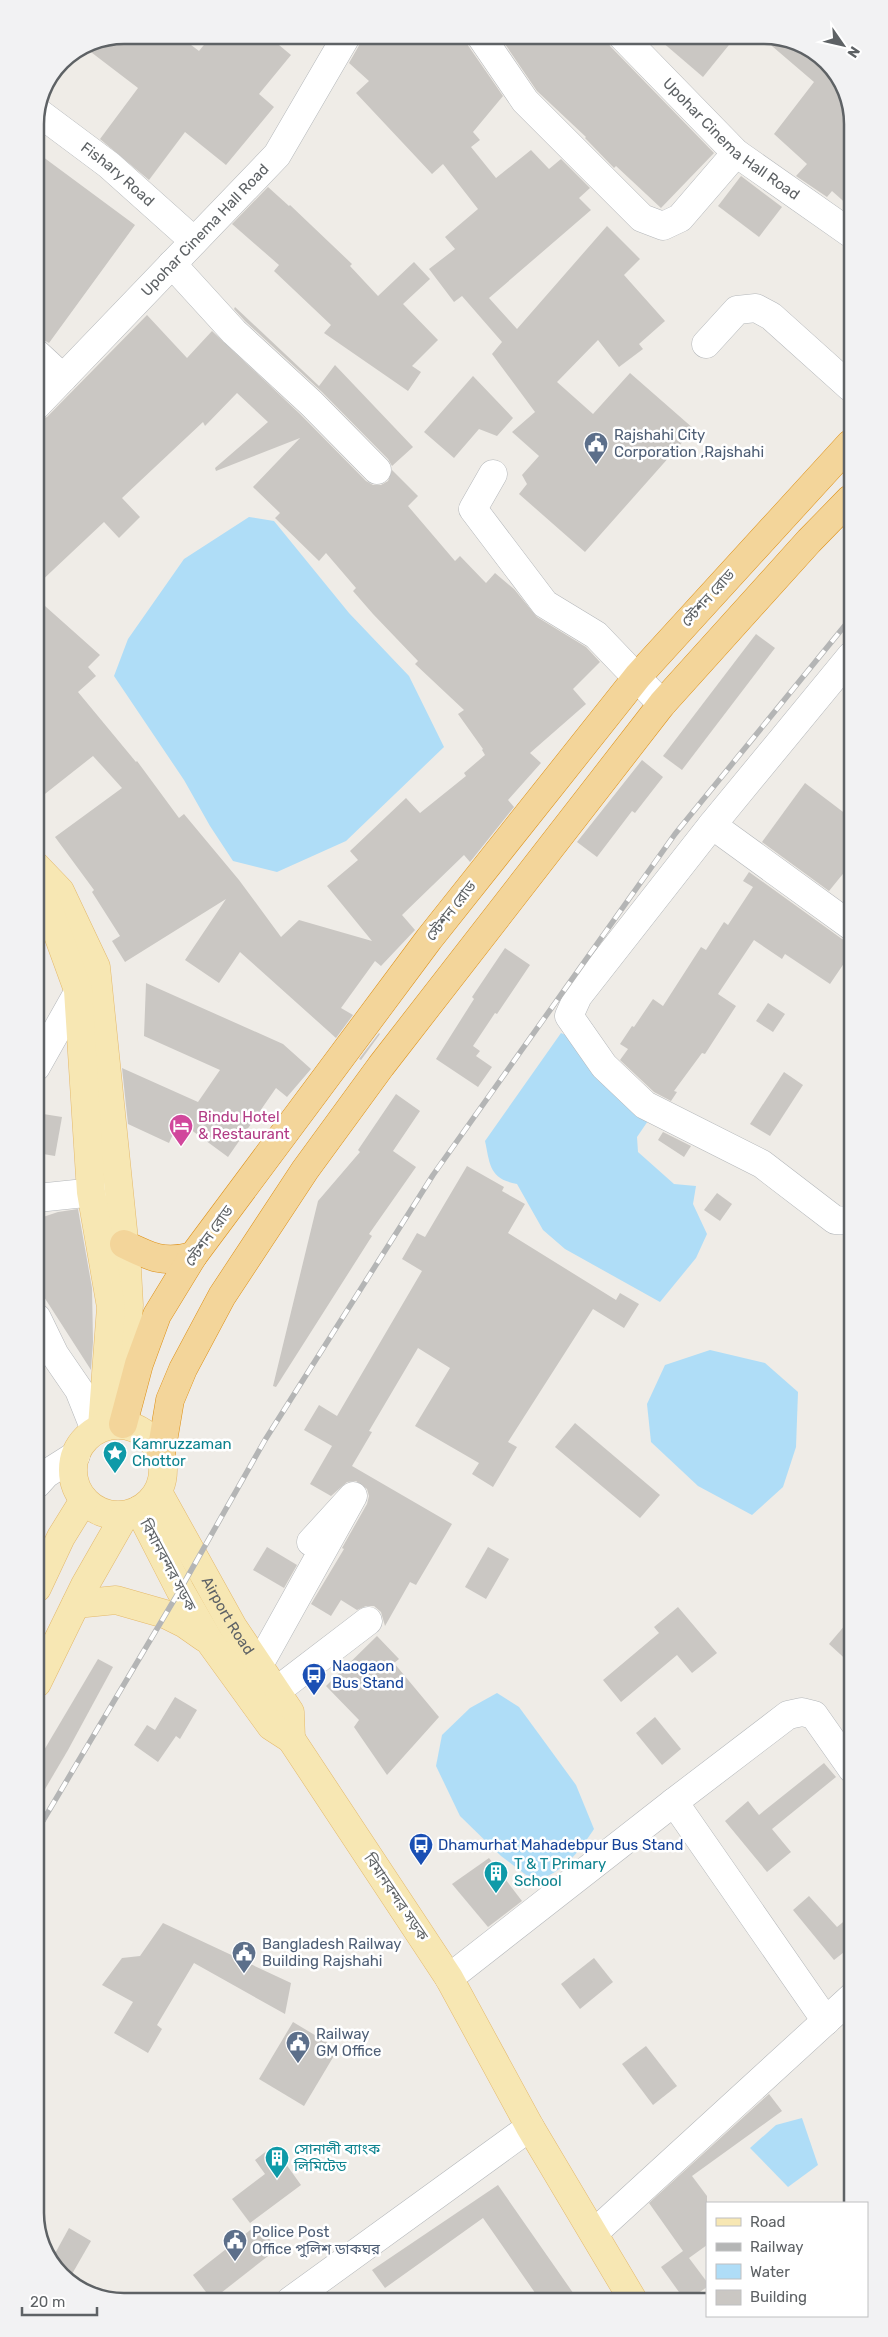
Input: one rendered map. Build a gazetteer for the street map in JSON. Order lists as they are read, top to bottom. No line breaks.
{"streets":{"highway":["স্টেশন রোড"],"main road":["বিমানবন্দর সড়ক","Airport Road"],"street":["Upohar Cinema Hall Road","Fishary Road"]},"crossings":[["Upohar Cinema Hall Road","Fishary Road"],["স্টেশন রোড","বিমানবন্দর সড়ক"],["স্টেশন রোড","Airport Road"],["বিমানবন্দর সড়ক","Airport Road"]],"places":{"public building":["Rajshahi City Corporation ,Rajshahi","Bangladesh Railway Building Rajshahi","Railway GM Office","Police Post Office পুলিশ ডাকঘর"],"hotel":["Bindu Hotel & Restaurant"],"place":["Kamruzzaman Chottor"],"bus stop":["Naogaon Bus Stand","Dhamurhat Mahadebpur Bus Stand"],"building":["T & T Primary School","সোনালী ব্যাংক লিমিটেড"]},"legend":["Road","Railway","Water","Building"],"scale_bar":"20 m","north":"bottom right"}
